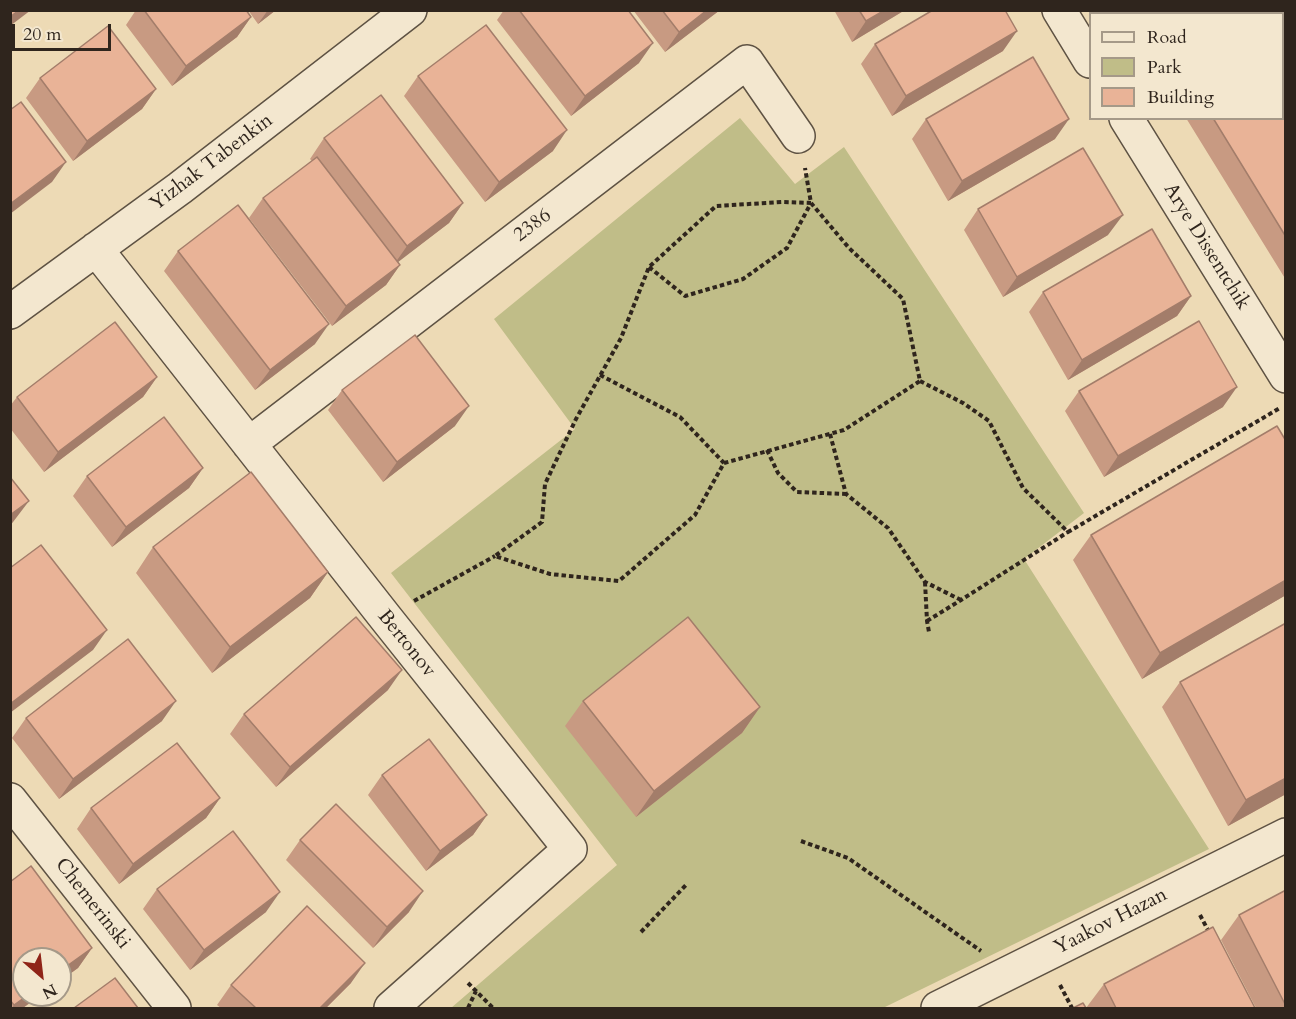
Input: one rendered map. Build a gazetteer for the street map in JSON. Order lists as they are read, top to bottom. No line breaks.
{"streets":{"street":["Yizhak Tabenkin","2386","Arye Dissentchik","Bertonov","Chemerinski","Yaakov Hazan"]},"crossings":[["Yizhak Tabenkin","Bertonov"],["2386","Bertonov"]],"legend":["Road","Park","Building"],"scale_bar":"20 m","north":"bottom right"}
